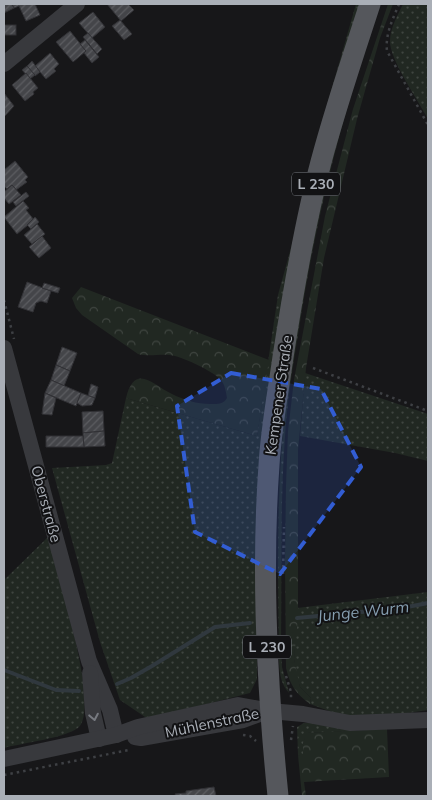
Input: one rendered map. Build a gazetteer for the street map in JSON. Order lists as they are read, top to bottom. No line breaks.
{"streets":{"main road":["L 230","Kempener Straße"],"street":["Oberstraße","Mühlenstraße"]},"crossings":[["Kempener Straße","Mühlenstraße"],["Oberstraße","Mühlenstraße"]],"water":["Junge Wurm"]}
